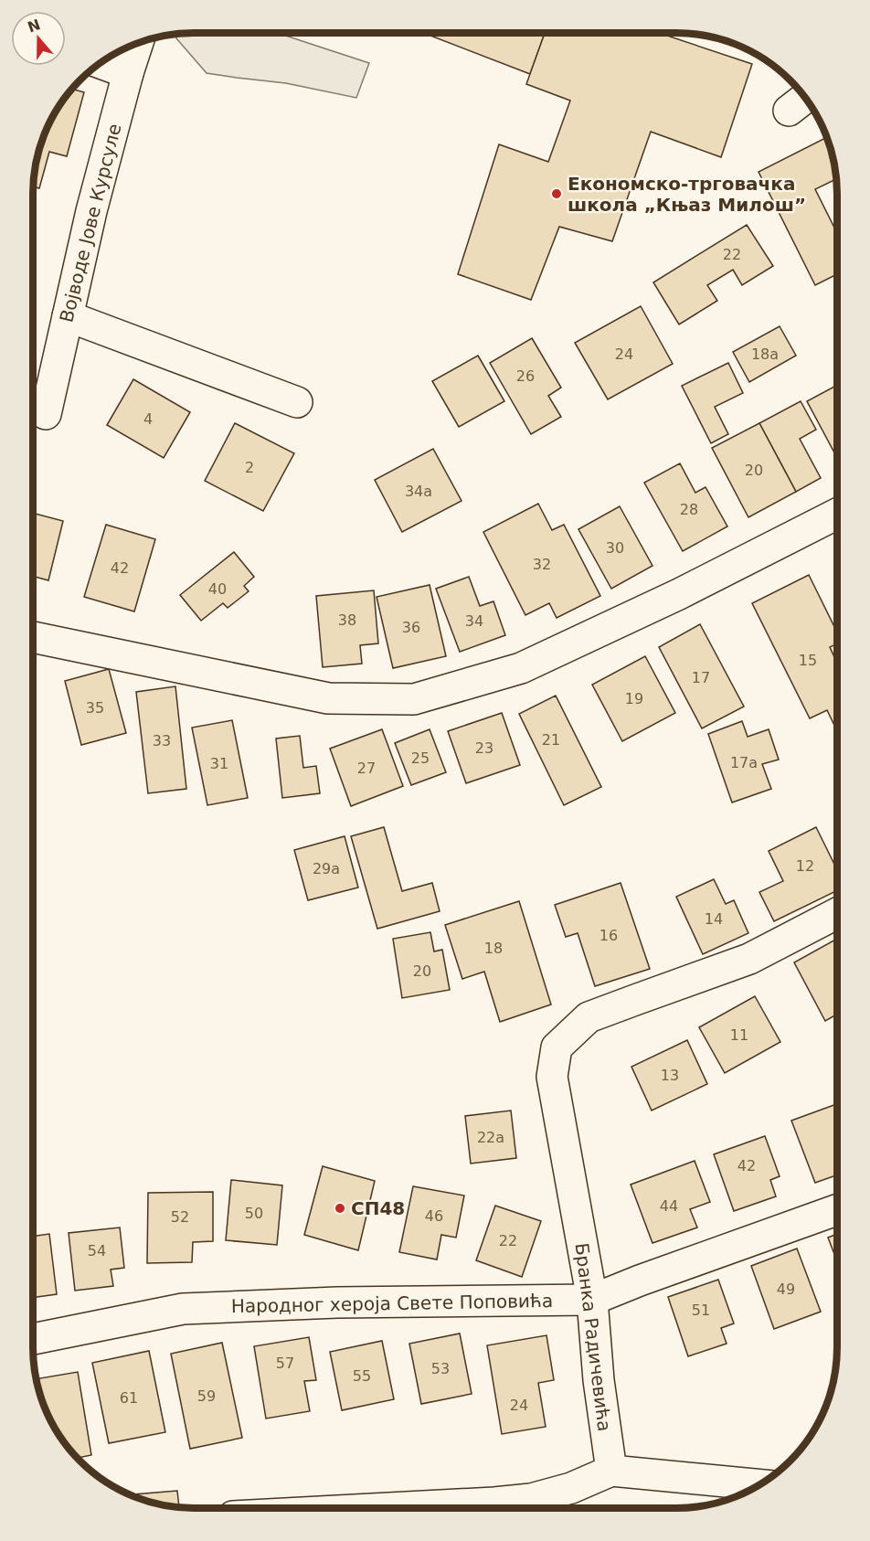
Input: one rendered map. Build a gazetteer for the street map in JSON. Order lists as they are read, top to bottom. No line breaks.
{"streets":{"street":["Војводе Јове Курсуле","Народног хероја Свете Поповића","Бранка Радичевића"]},"crossings":[["Народног хероја Свете Поповића","Бранка Радичевића"]],"places":["Економско-трговачка школа „Књаз Милош”","СП48"],"house_numbers":["22","24","18a","26","4","2","20","34a","28","30","32","42","40","38","34","36","15","17","19","35","21","33","23","25","17a","31","27","12","29a","14","16","18","20","11","13","22a","42","44","50","46","52","22","54","49","51","57","53","55","59","61","24"],"north":"top"}
